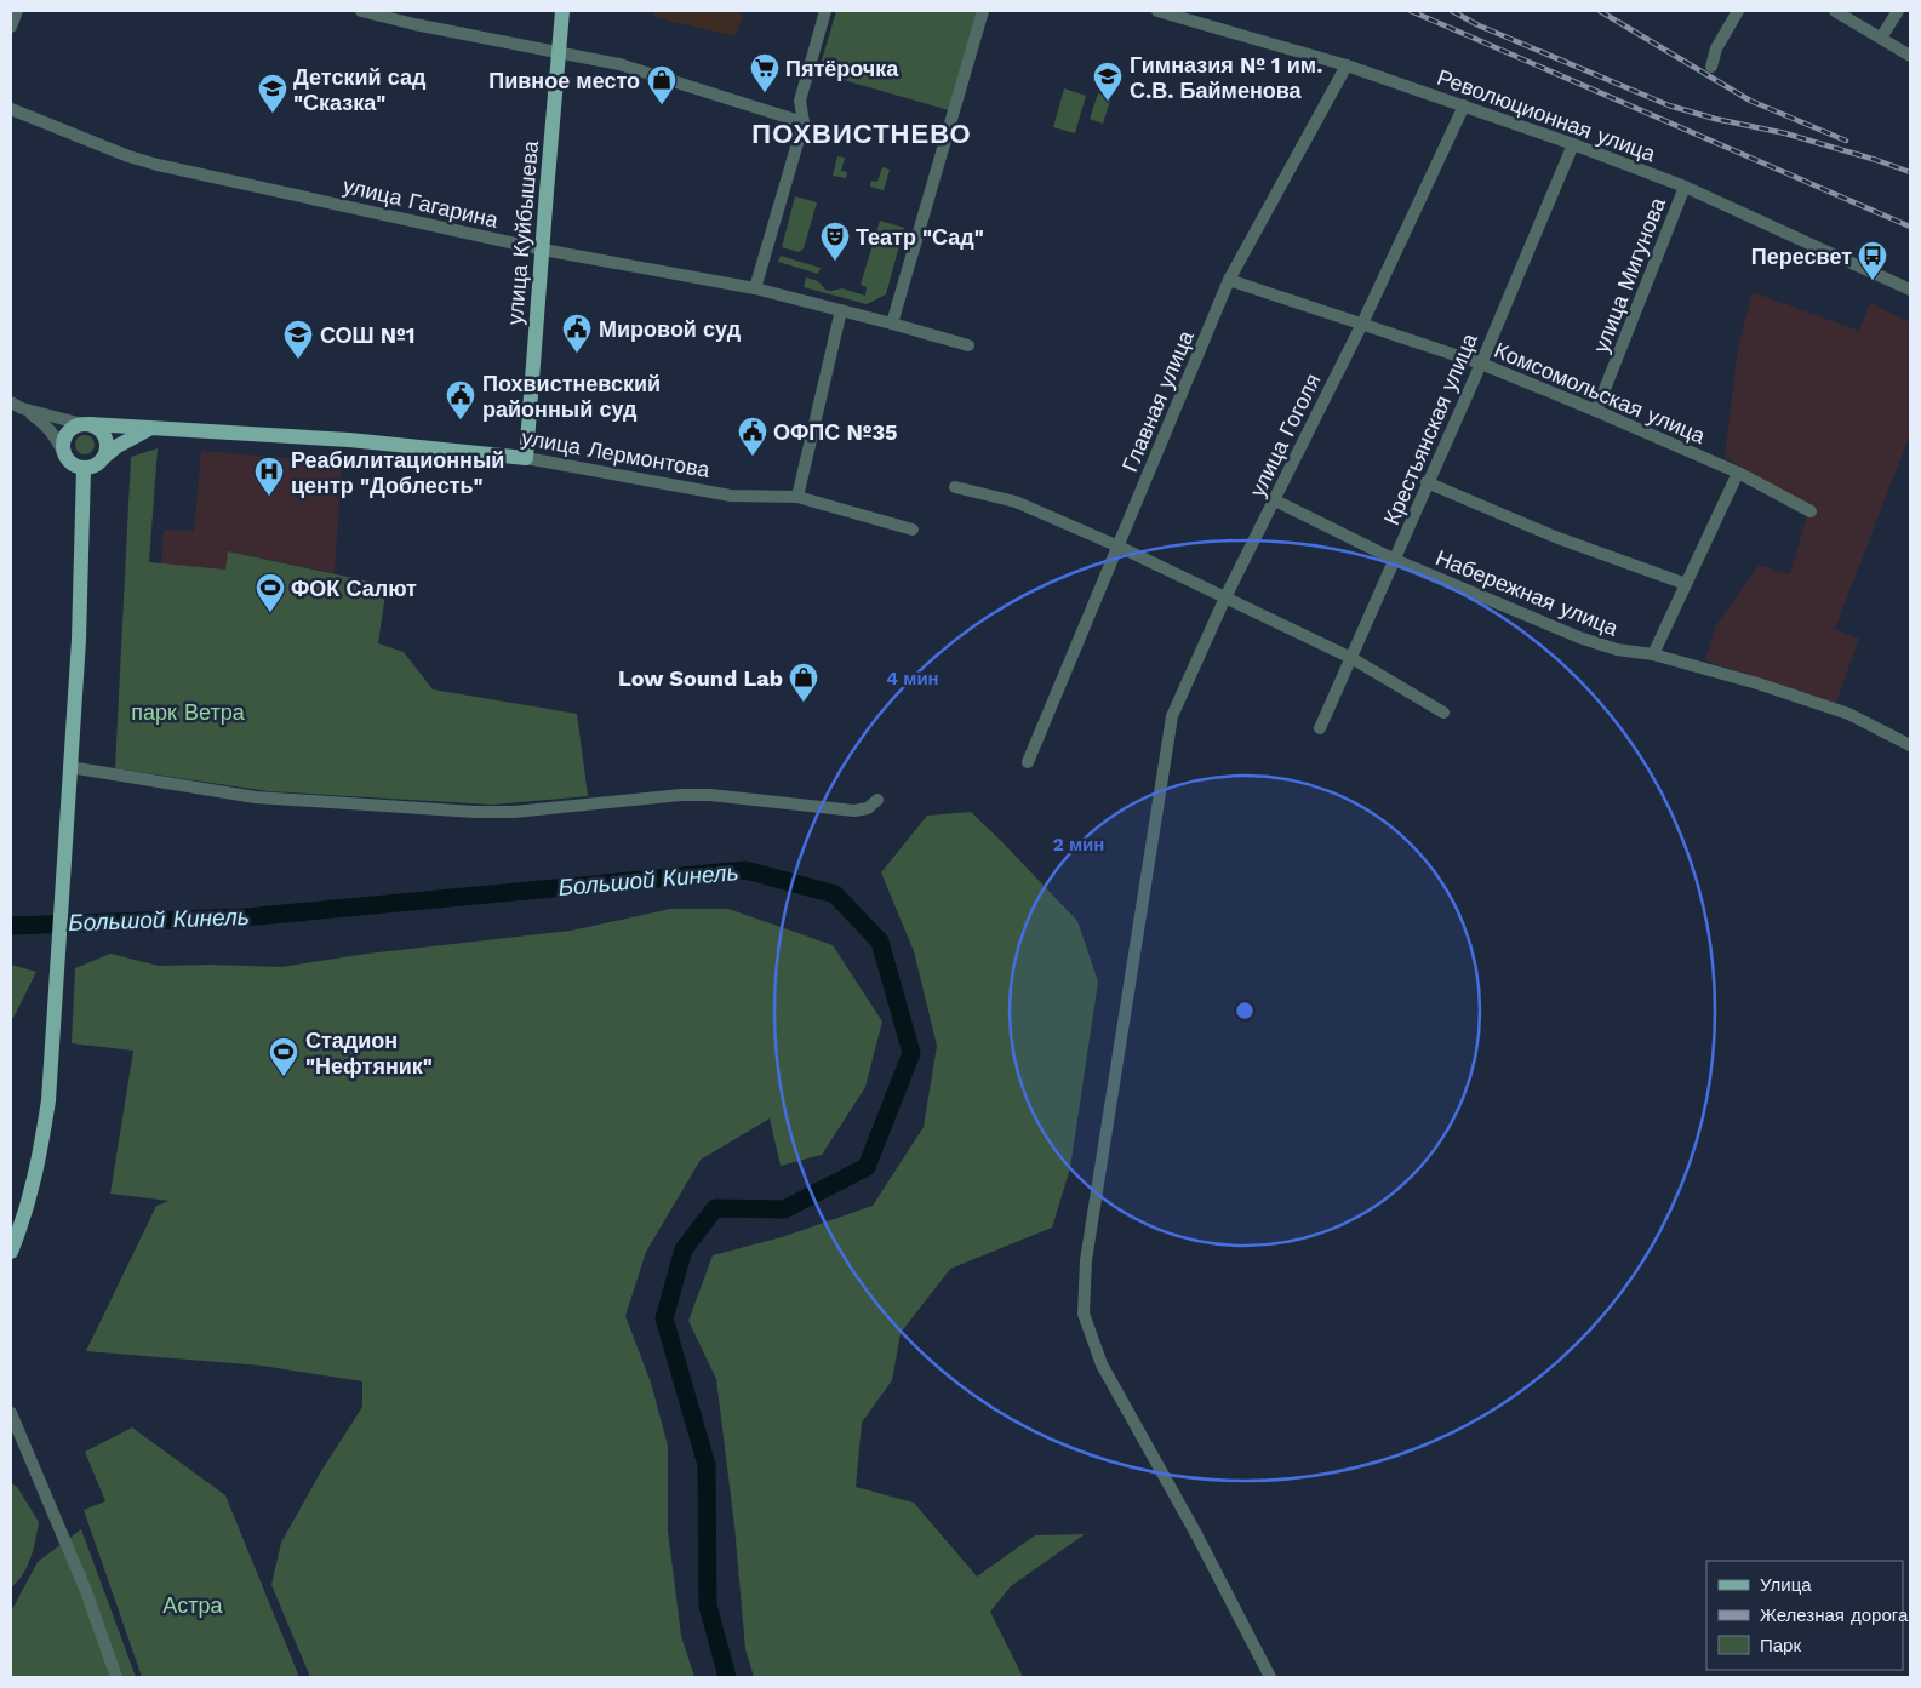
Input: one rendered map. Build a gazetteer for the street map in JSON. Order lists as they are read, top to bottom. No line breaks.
{"streets":{"main road":["улица Куйбышева","улица Лермонтова"],"street":["Революционная улица","улица Гагарина","улица Мигунова","Комсомольская улица","Главная улица","Крестьянская улица","улица Гоголя","Набережная улица"]},"crossings":[["Революционная улица","улица Мигунова"],["Революционная улица","Главная улица"],["Революционная улица","Крестьянская улица"],["Революционная улица","улица Гоголя"],["улица Гагарина","улица Куйбышева"],["улица Куйбышева","улица Лермонтова"],["улица Мигунова","Комсомольская улица"],["Комсомольская улица","Главная улица"],["Комсомольская улица","Крестьянская улица"],["Комсомольская улица","улица Гоголя"],["Крестьянская улица","Набережная улица"],["улица Гоголя","Набережная улица"]],"districts":["ПОХВИСТНЕВО"],"water":["Большой Кинель"],"parks":["парк Ветра","Астра"],"places":{"supermarket":["Пятёрочка"],"school or university":["Гимназия № 1 им. С.В. Байменова","Детский сад \"Сказка\"","СОШ №1"],"shop":["Пивное место","Low Sound Lab"],"theatre":["Театр \"Сад\""],"bus stop":["Пересвет"],"public building":["Мировой суд","Похвистневский районный суд","ОФПС №35"],"hospital":["Реабилитационный центр \"Доблесть\""],"sports":["ФОК Салют","Стадион \"Нефтяник\""]},"legend":["Улица","Железная дорога","Парк"],"rings":["4 мин","2 мин"]}
